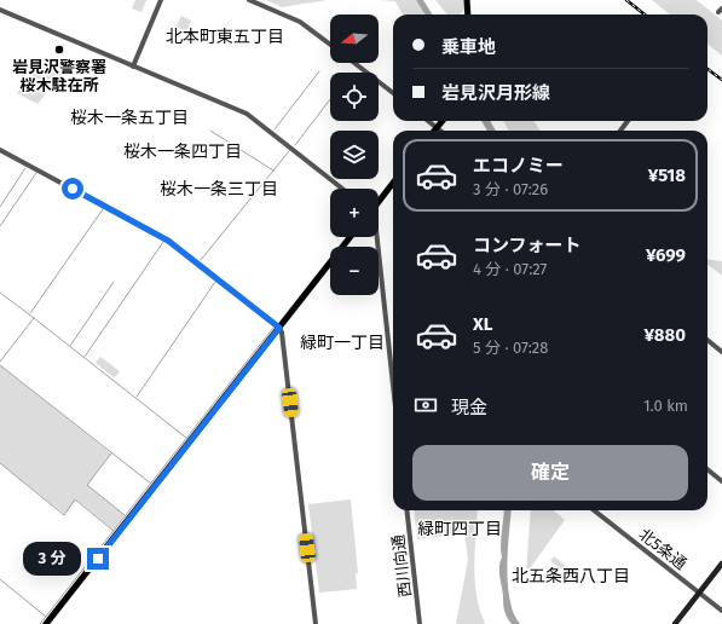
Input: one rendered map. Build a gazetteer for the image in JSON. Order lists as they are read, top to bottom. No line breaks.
{"streets":{"street":["北5条通","西川向通"]},"districts":["北本町東五丁目","桜木一条五丁目","桜木一条四丁目","桜木一条三丁目","緑町一丁目","緑町四丁目","北五条西八丁目"],"places":["岩見沢警察署 桜木駐在所"],"north":"left","page":{"map_buttons":["+","−"],"banner":["乗車地","岩見沢月形線"],"list":[{"name":"エコノミー","note":"3 分 · 07:26","value":"¥518"},{"name":"コンフォート","note":"4 分 · 07:27","value":"¥699"},{"name":"XL","note":"5 分 · 07:28","value":"¥880"}],"pay":["現金","1.0 km"],"buttons":"確定","bubble":"3 分"}}
